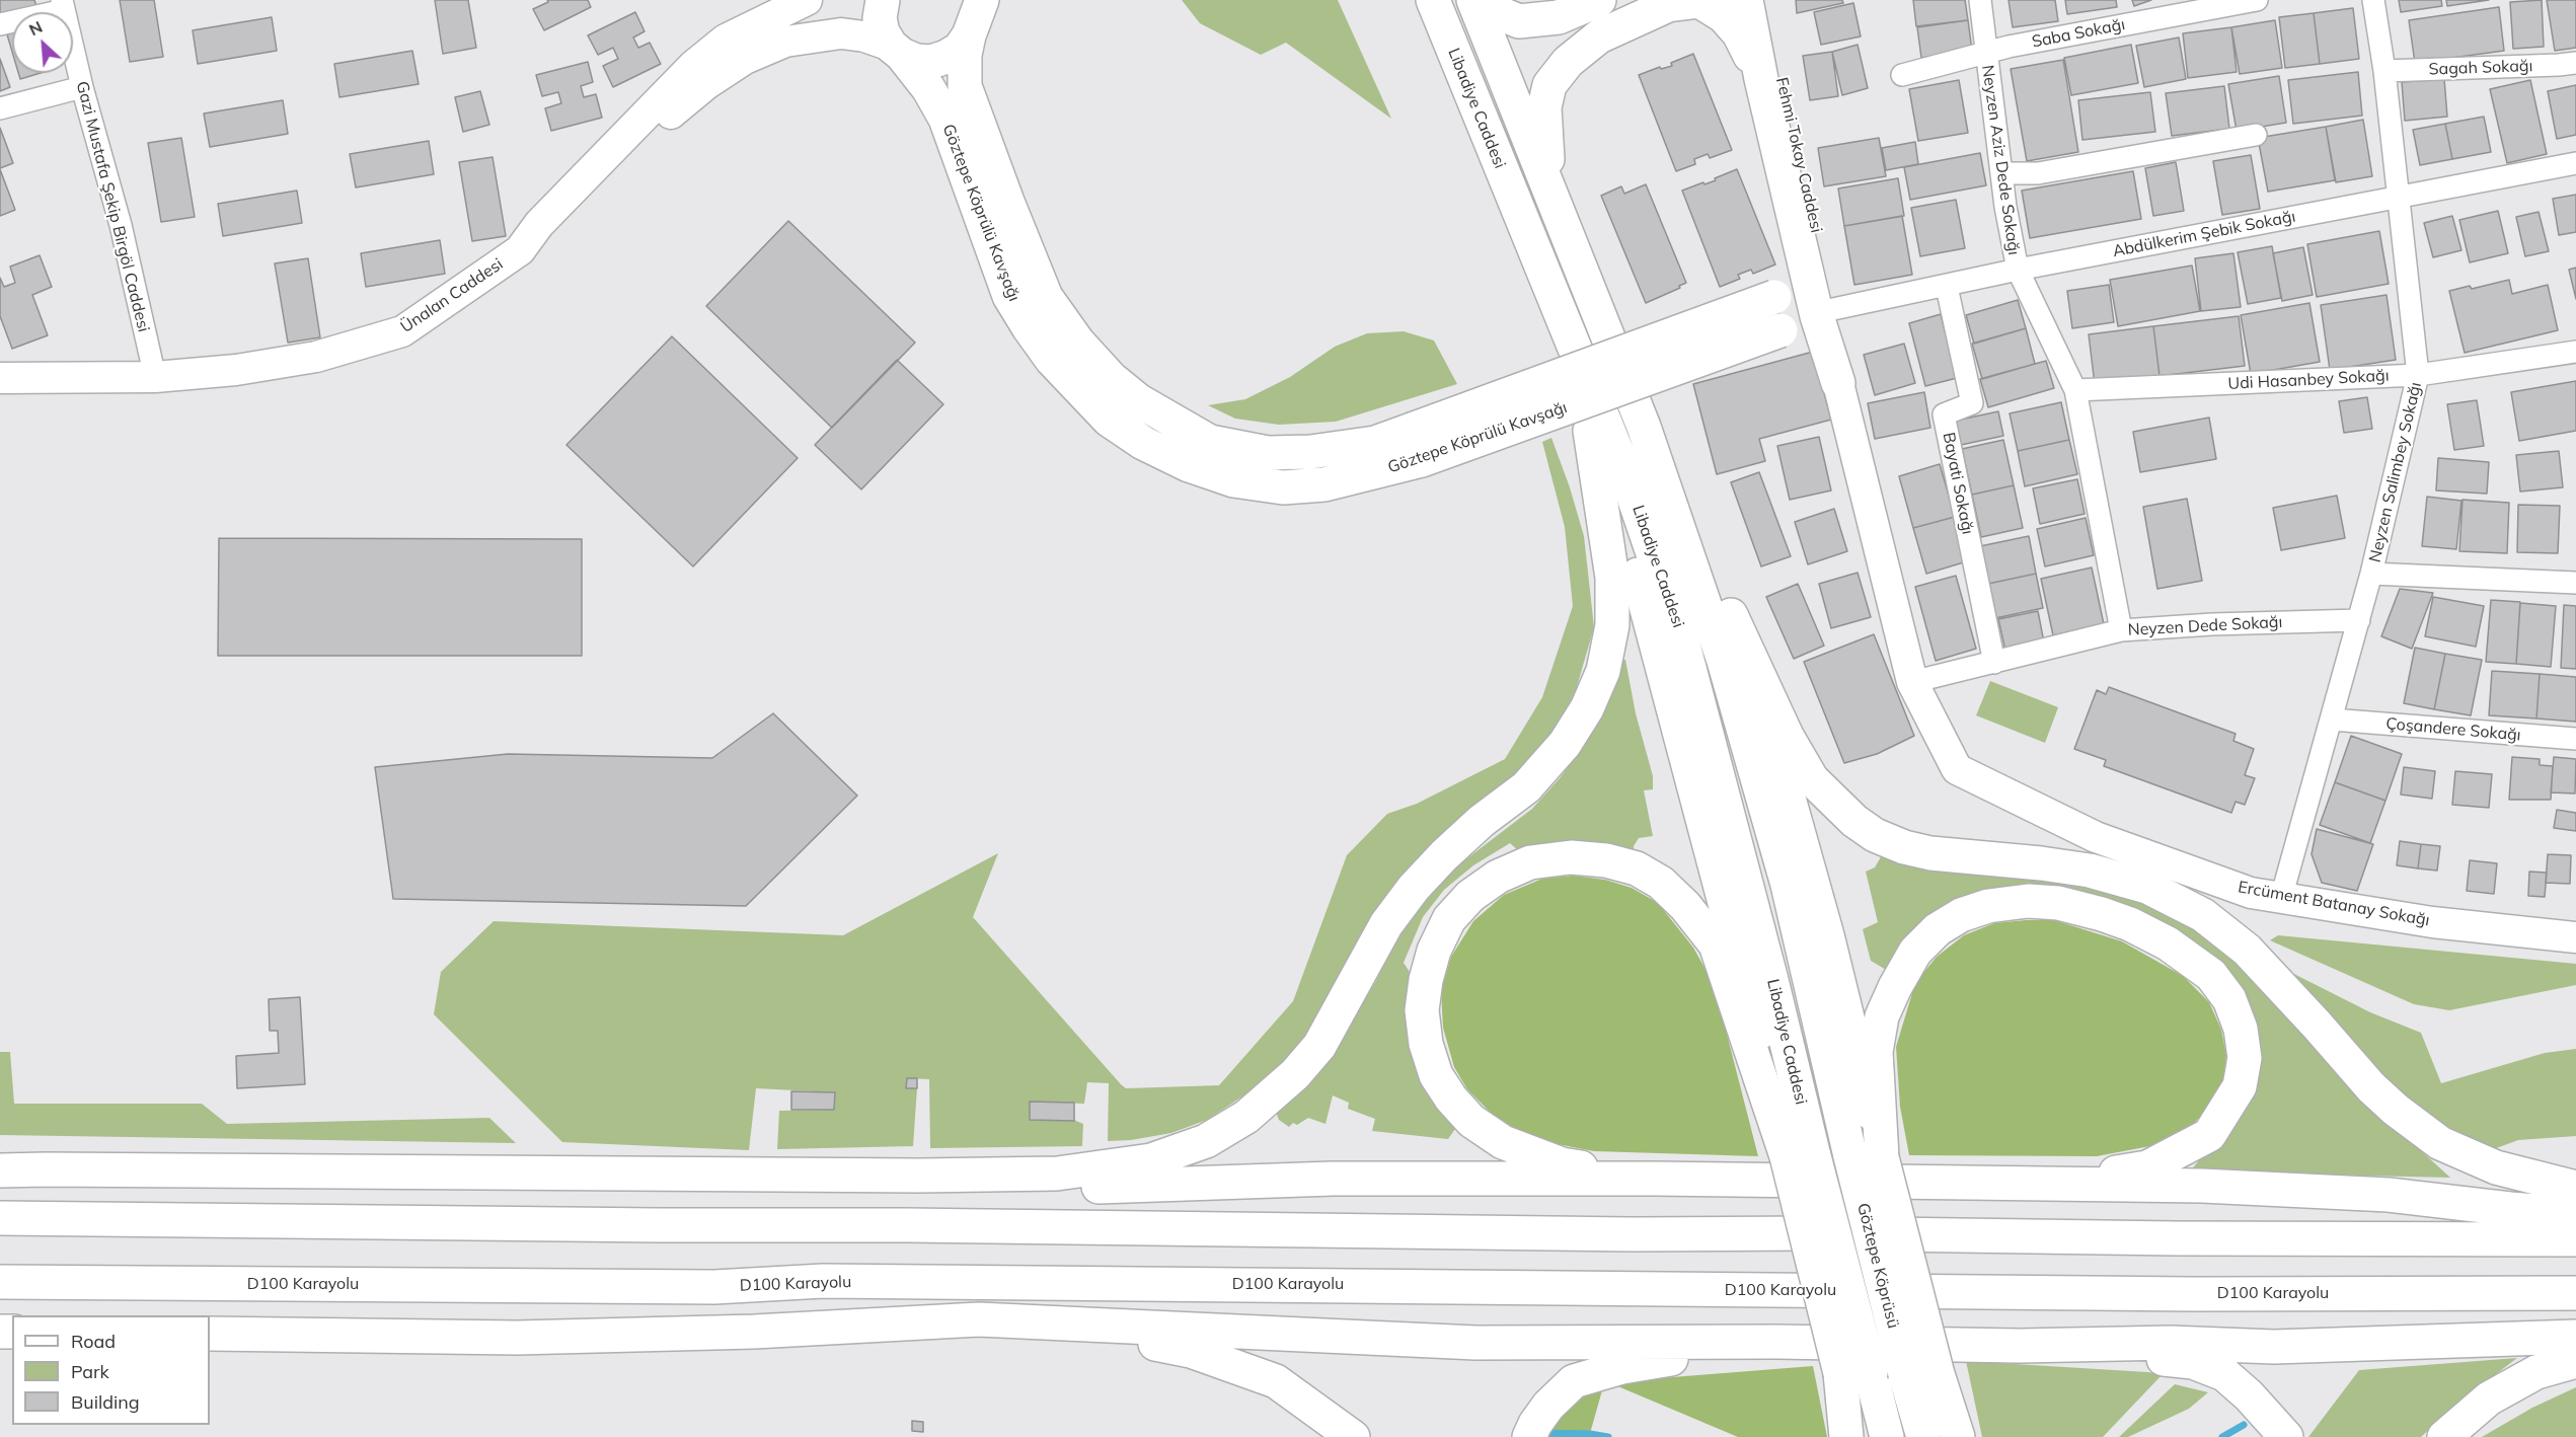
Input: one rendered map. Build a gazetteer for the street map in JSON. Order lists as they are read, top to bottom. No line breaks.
{"streets":{"main road":["Libadiye Caddesi","Fehmi Tokay Caddesi","Göztepe Köprülü Kavşağı","Göztepe Köprüsü","D100 Karayolu"],"street":["Saba Sokağı","Sagah Sokağı","Neyzen Aziz Dede Sokağı","Gazi Mustafa Şekip Birgöl Caddesi","Abdülkerim Şebik Sokağı","Ünalan Caddesi","Udi Hasanbey Sokağı","Neyzen Salimbey Sokağı","Bayati Sokağı","Neyzen Dede Sokağı","Çoşandere Sokağı","Ercüment Batanay Sokağı"]},"crossings":[["Saba Sokağı","Neyzen Aziz Dede Sokağı"],["Sagah Sokağı","Neyzen Salimbey Sokağı"],["Libadiye Caddesi","Göztepe Köprüsü"],["Fehmi Tokay Caddesi","Göztepe Köprülü Kavşağı"],["Fehmi Tokay Caddesi","Abdülkerim Şebik Sokağı"],["Neyzen Aziz Dede Sokağı","Abdülkerim Şebik Sokağı"],["Neyzen Aziz Dede Sokağı","Udi Hasanbey Sokağı"],["Neyzen Aziz Dede Sokağı","Neyzen Dede Sokağı"],["Gazi Mustafa Şekip Birgöl Caddesi","Ünalan Caddesi"],["Göztepe Köprülü Kavşağı","Abdülkerim Şebik Sokağı"],["Abdülkerim Şebik Sokağı","Neyzen Salimbey Sokağı"],["Abdülkerim Şebik Sokağı","Bayati Sokağı"],["Udi Hasanbey Sokağı","Neyzen Salimbey Sokağı"],["Neyzen Salimbey Sokağı","Neyzen Dede Sokağı"],["Neyzen Salimbey Sokağı","Çoşandere Sokağı"],["Neyzen Salimbey Sokağı","Ercüment Batanay Sokağı"],["Bayati Sokağı","Neyzen Dede Sokağı"],["Neyzen Dede Sokağı","Ercüment Batanay Sokağı"]],"legend":["Road","Park","Building"],"north":"top left"}
